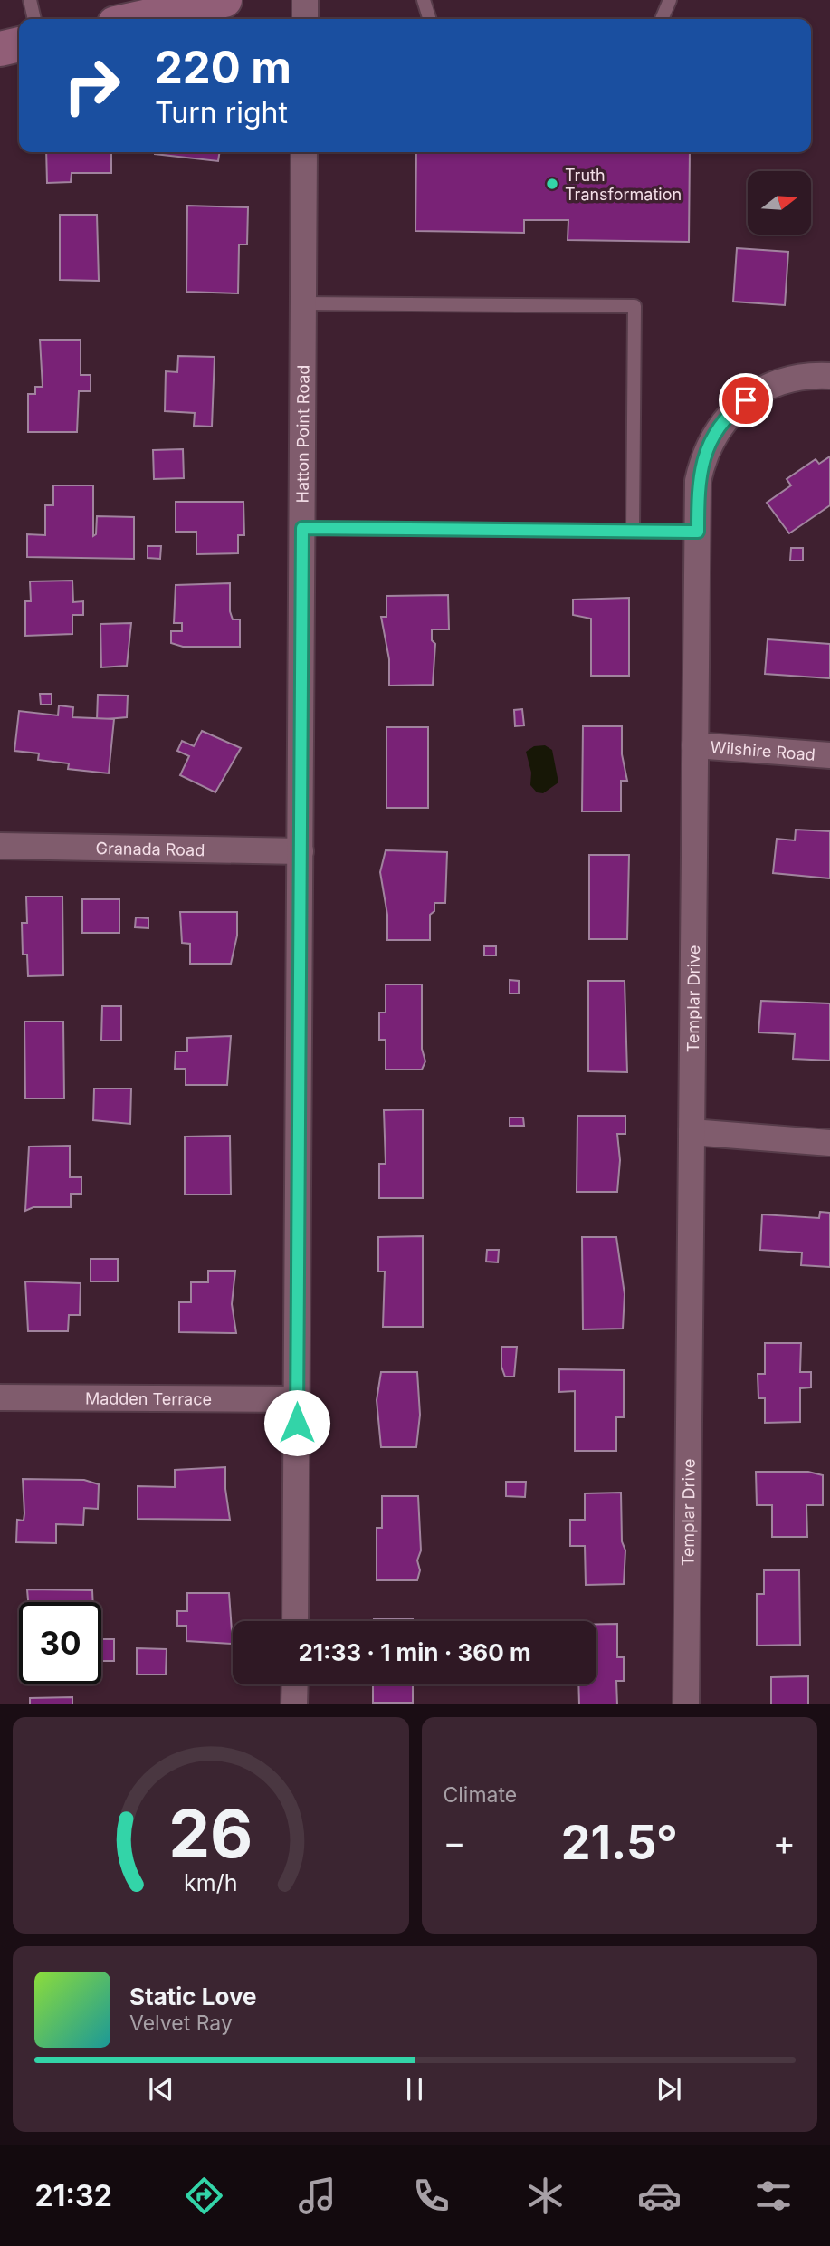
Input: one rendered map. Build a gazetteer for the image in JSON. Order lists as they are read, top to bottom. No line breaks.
{"streets":{"street":["Hatton Point Road","Wilshire Road","Granada Road","Templar Drive","Madden Terrace"]},"crossings":[["Hatton Point Road","Granada Road"],["Hatton Point Road","Madden Terrace"],["Wilshire Road","Templar Drive"]],"places":["Truth Transformation"],"north":"right","page":{"turn":["220 m","Turn right"],"limit":"30","trip":"21:33 · 1 min · 360 m","tile":"Climate","heat":["−","21.5°","+"],"song":["Static Love","Velvet Ray"],"tabs":"21:32","gauge":["26","km/h"]}}
